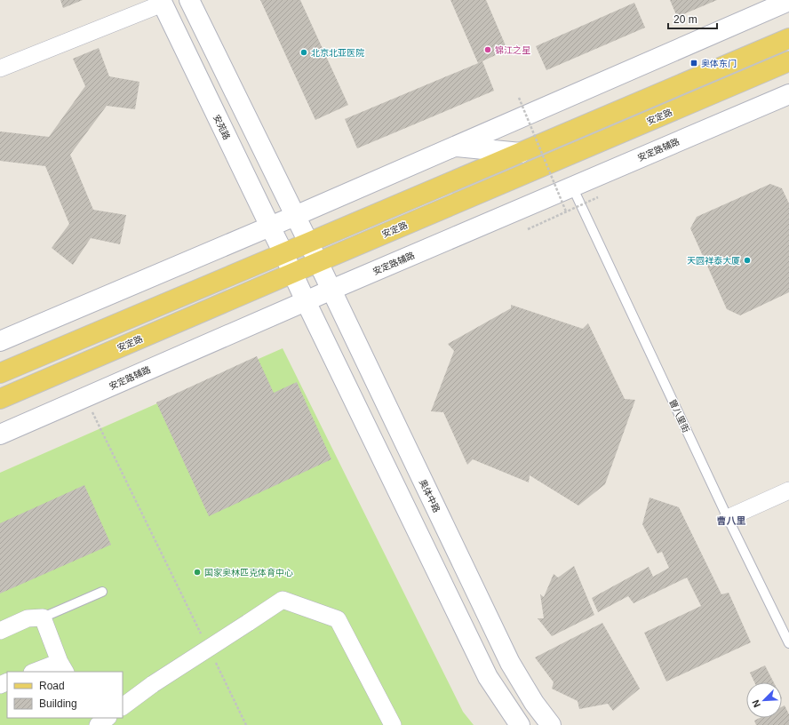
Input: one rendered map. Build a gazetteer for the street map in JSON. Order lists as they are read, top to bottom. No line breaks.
{"streets":{"main road":["安定路"],"street":["安苑路","安定路辅路","奥体中路"],"lane":["曹八里街"]},"crossings":[["安定路","安苑路"],["安定路","奥体中路"],["安定路辅路","曹八里街"],["安定路辅路","奥体中路"]],"districts":["曹八里"],"places":{"other":["锦江之星","北京北亚医院","天圆祥泰大厦","国家奥林匹克体育中心"],"transit":["奥体东门"]},"legend":["Road","Building"],"scale_bar":"20 m","north":"bottom left"}
